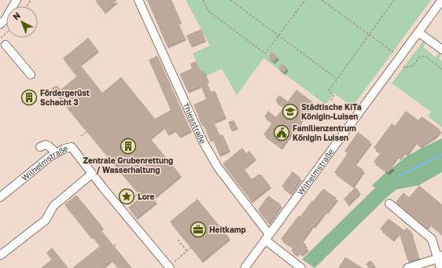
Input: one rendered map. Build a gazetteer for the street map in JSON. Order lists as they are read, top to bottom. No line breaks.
{"streets":{"street":["Thiesstraße","Wilhelmstraße"]},"crossings":[["Thiesstraße","Wilhelmstraße"]],"places":{"building":["Fördergerüst Schacht 3","Zentrale Grubenrettung / Wasserhaltung"],"school or university":["Städtische KiTa Königin-Luisen"],"public building":["Familienzentrum Königin Luisen"],"place":["Lore"],"office":["Heitkamp"]},"north":"top left"}
